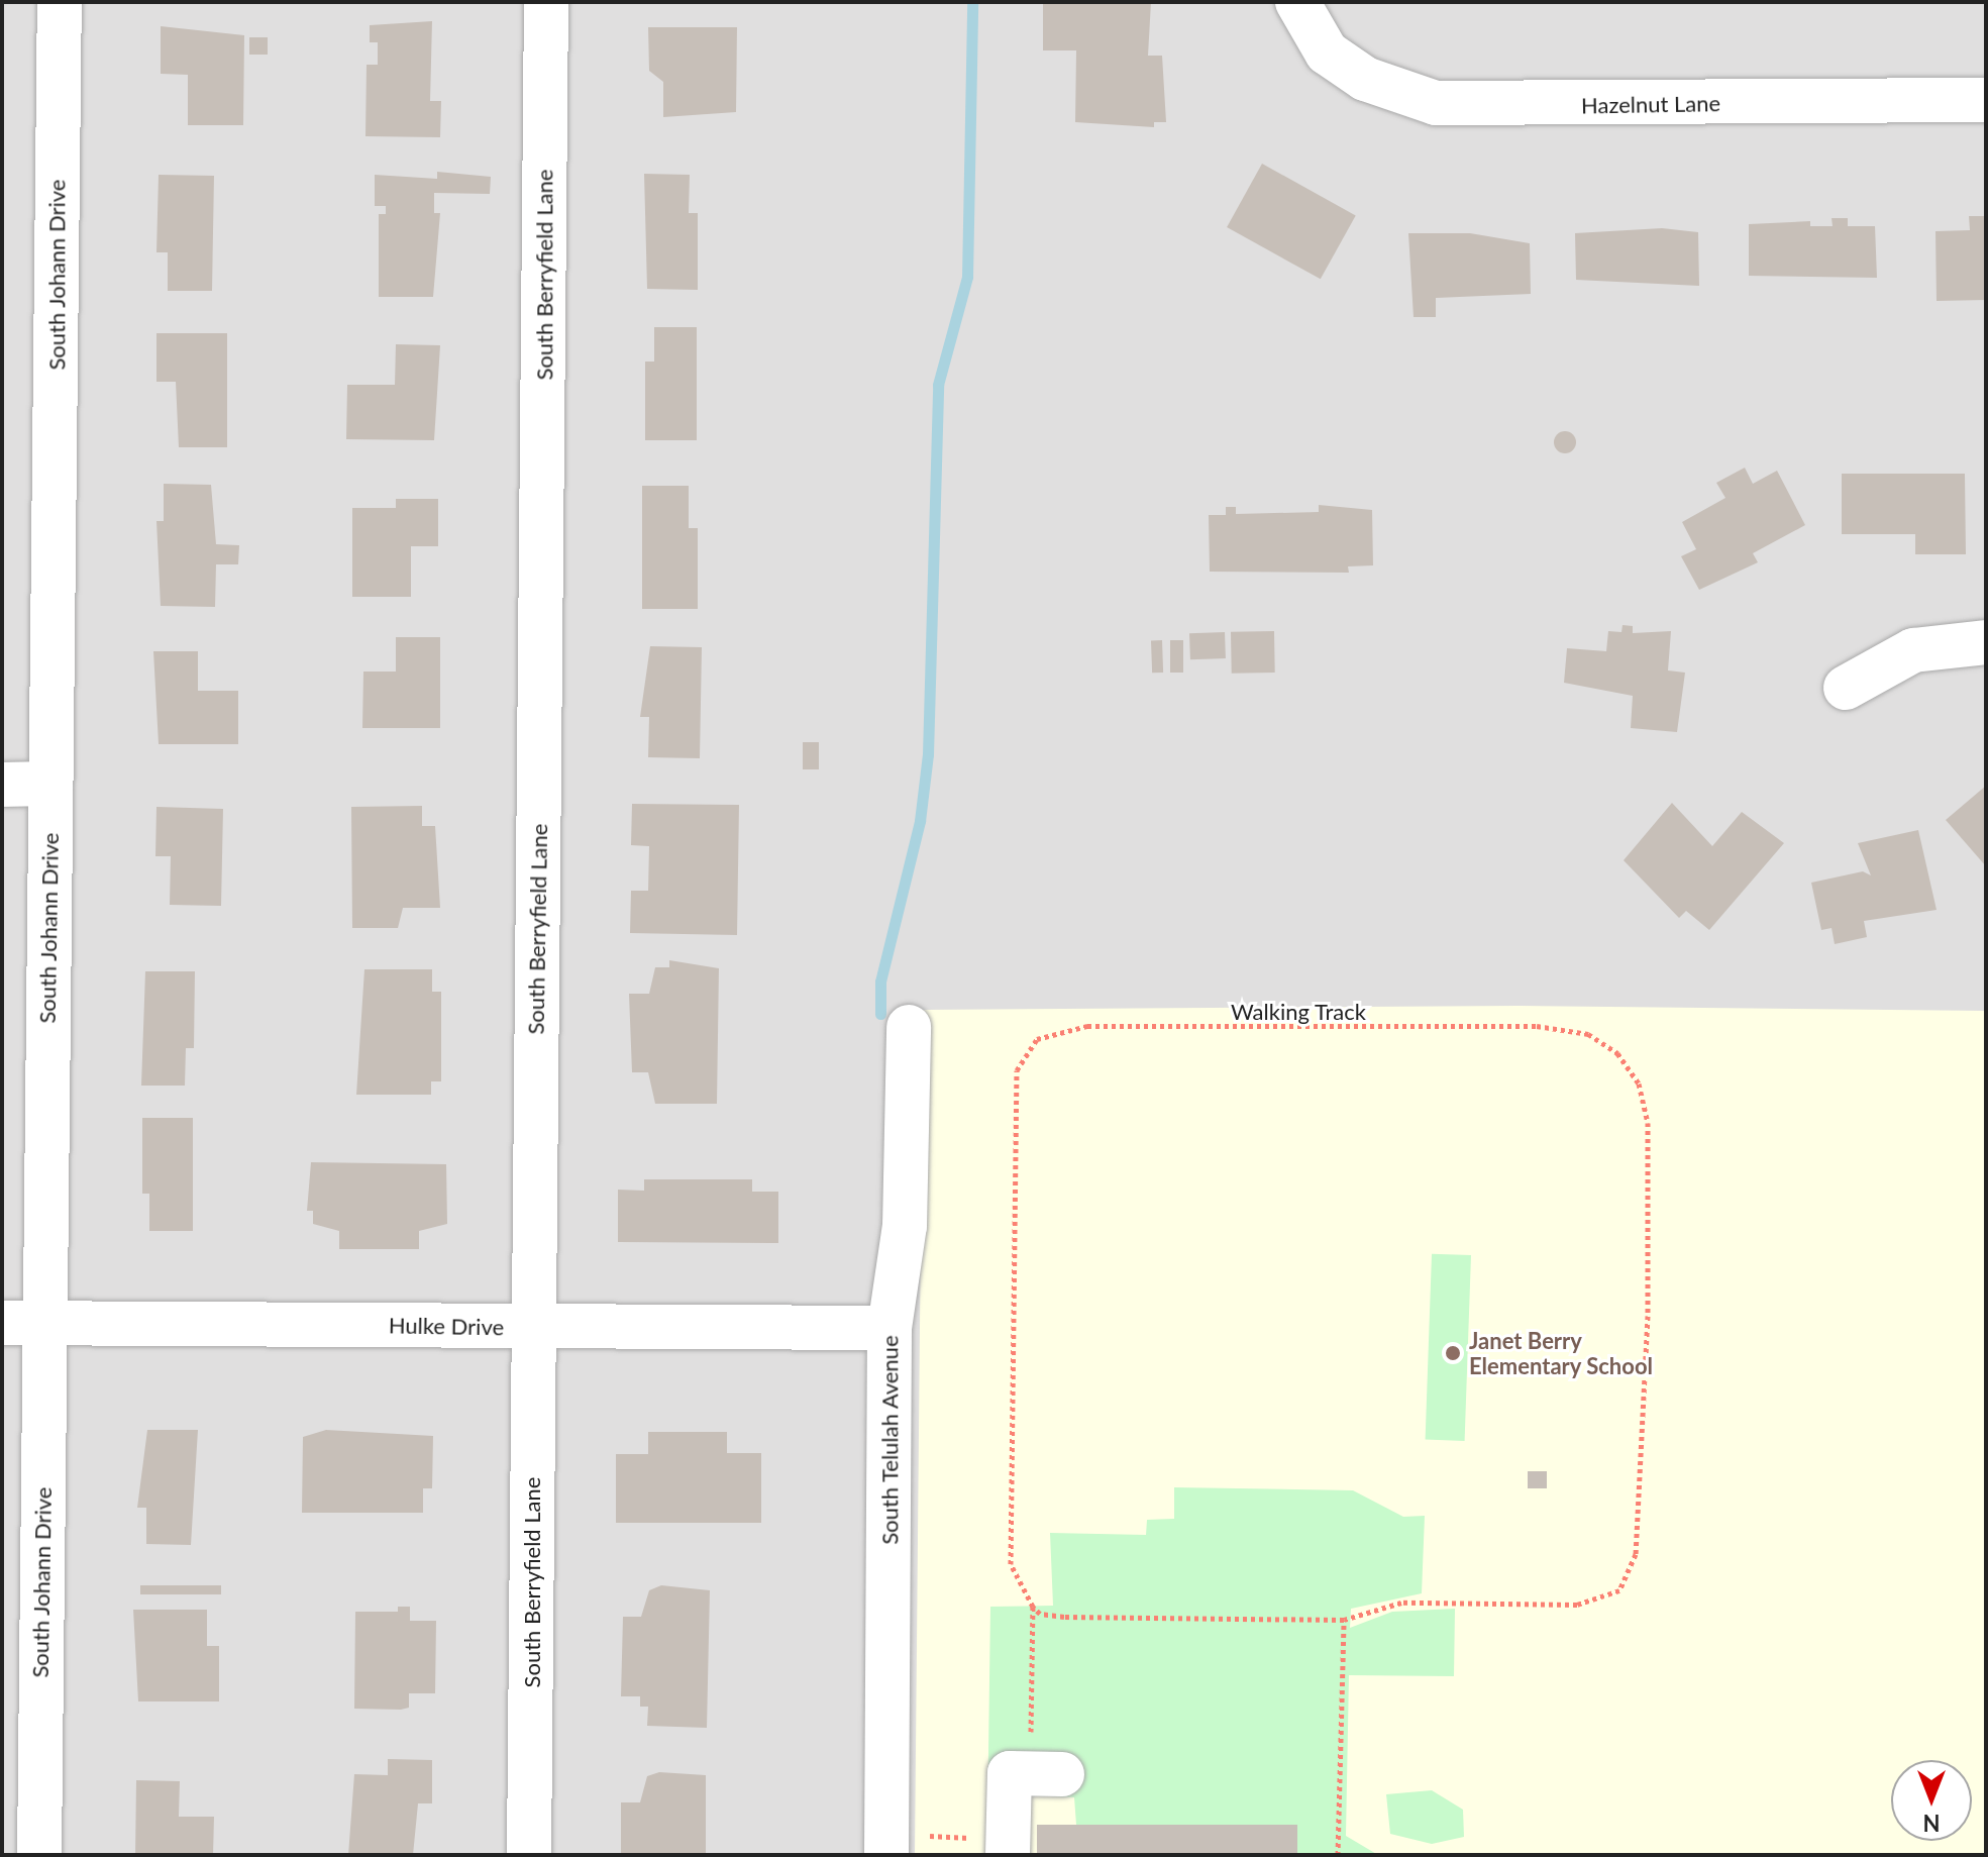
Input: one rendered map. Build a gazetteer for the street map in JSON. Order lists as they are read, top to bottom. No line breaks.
{"streets":{"street":["Hazelnut Lane","South Johann Drive","South Berryfield Lane","Hulke Drive","South Telulah Avenue"],"path":["Walking Track"]},"crossings":[["South Johann Drive","Hulke Drive"],["South Berryfield Lane","Hulke Drive"],["Hulke Drive","South Telulah Avenue"]],"places":["Janet Berry Elementary School"],"north":"bottom"}
